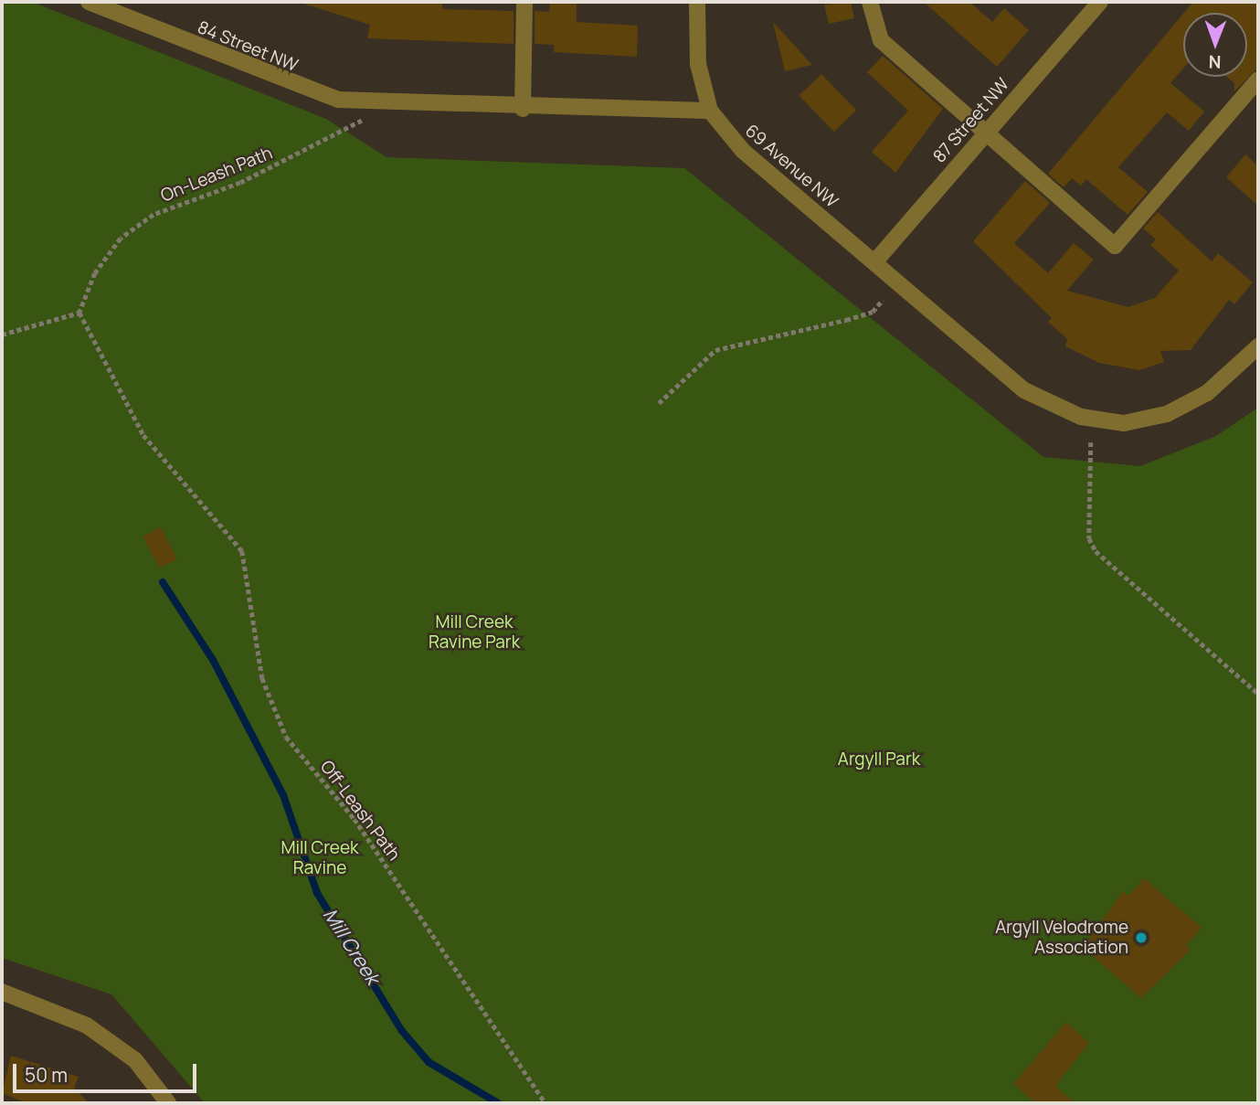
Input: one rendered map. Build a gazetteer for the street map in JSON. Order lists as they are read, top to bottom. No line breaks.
{"streets":{"street":["84 Street NW","87 Street NW","69 Avenue NW"],"path":["On-Leash Path","Off-Leash Path"]},"crossings":[["84 Street NW","On-Leash Path"],["87 Street NW","69 Avenue NW"],["On-Leash Path","Off-Leash Path"]],"water":["Mill Creek"],"parks":["Mill Creek Ravine Park","Argyll Park","Mill Creek Ravine"],"places":["Argyll Velodrome Association"],"scale_bar":"50 m","north":"bottom"}
